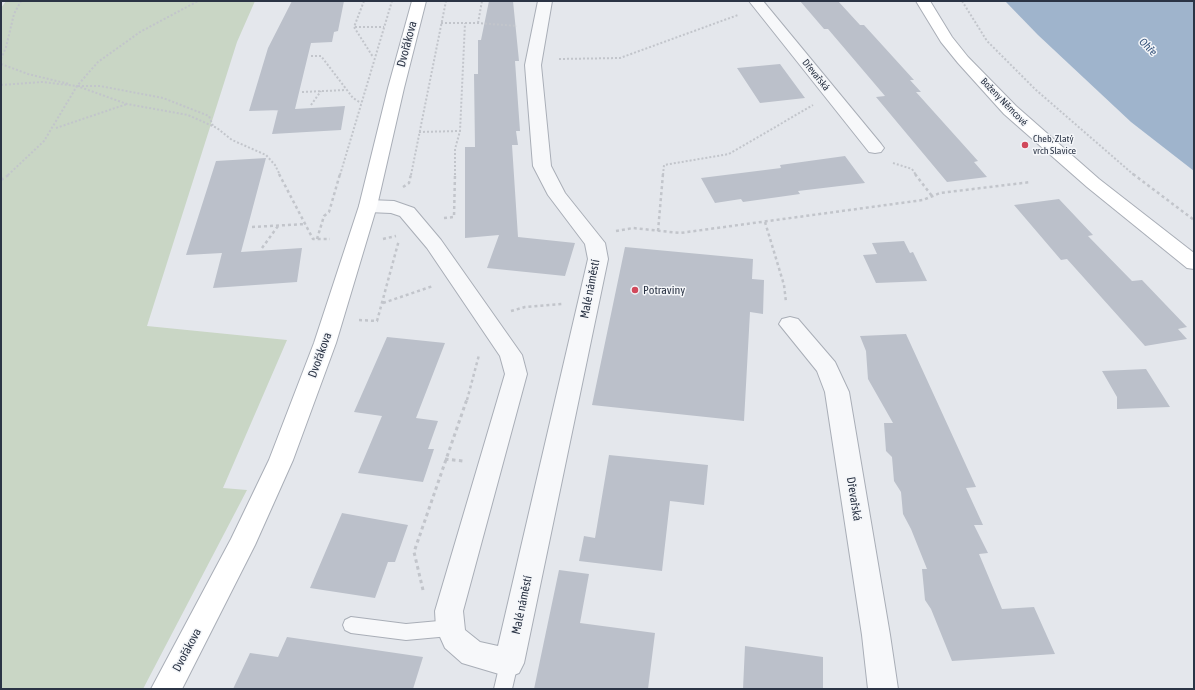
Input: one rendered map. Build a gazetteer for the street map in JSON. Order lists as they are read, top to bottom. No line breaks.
{"streets":{"street":["Dvořákova","Dřevařská","Boženy Němcové","Malé náměstí"]},"water":["Ohře"],"places":["Cheb, Zlatý vrch Slavice","Potraviny"]}
